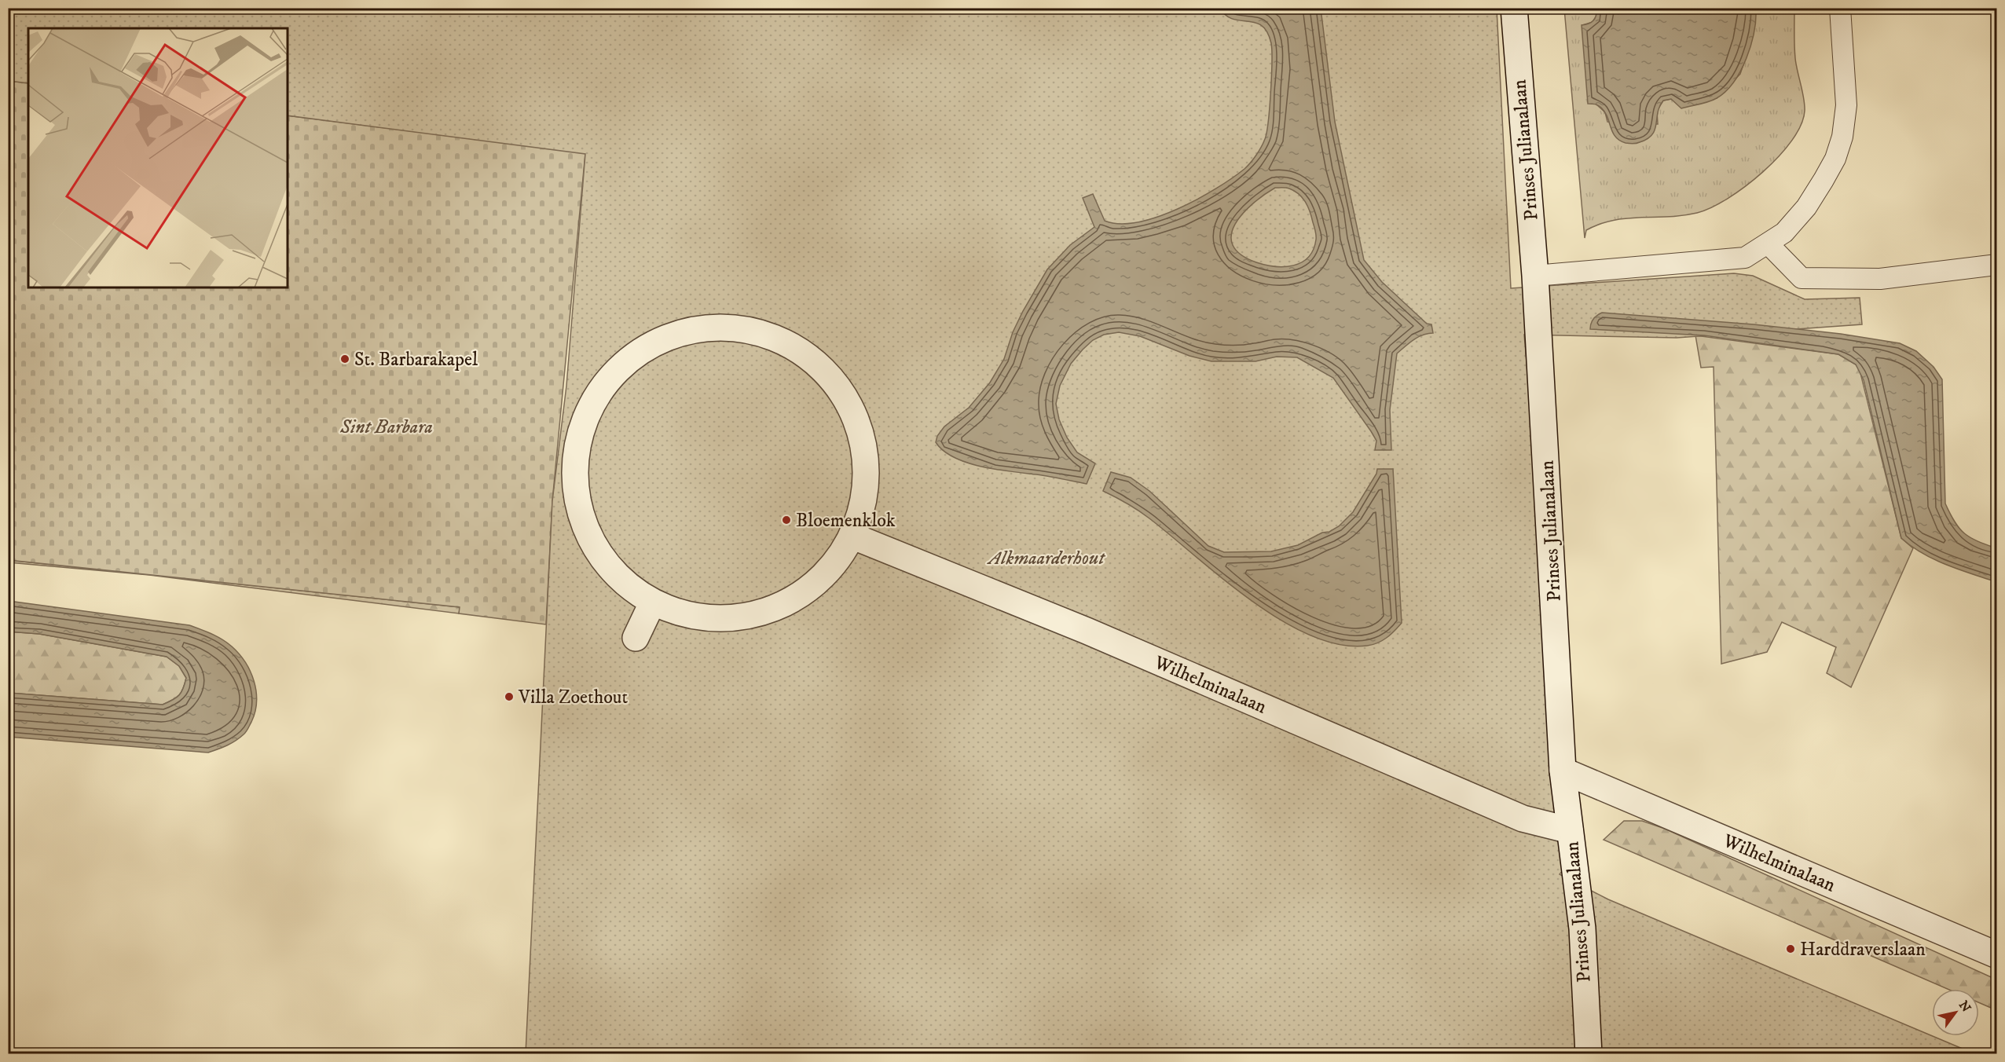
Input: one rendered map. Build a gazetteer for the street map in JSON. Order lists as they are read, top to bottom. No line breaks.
{"streets":{"street":["Prinses Julianalaan","Wilhelminalaan"]},"crossings":[["Prinses Julianalaan","Wilhelminalaan"]],"parks":["Sint Barbara","Alkmaarderhout"],"places":["St. Barbarakapel","Bloemenklok","Villa Zoethout","Harddraverslaan"],"north":"top right"}
